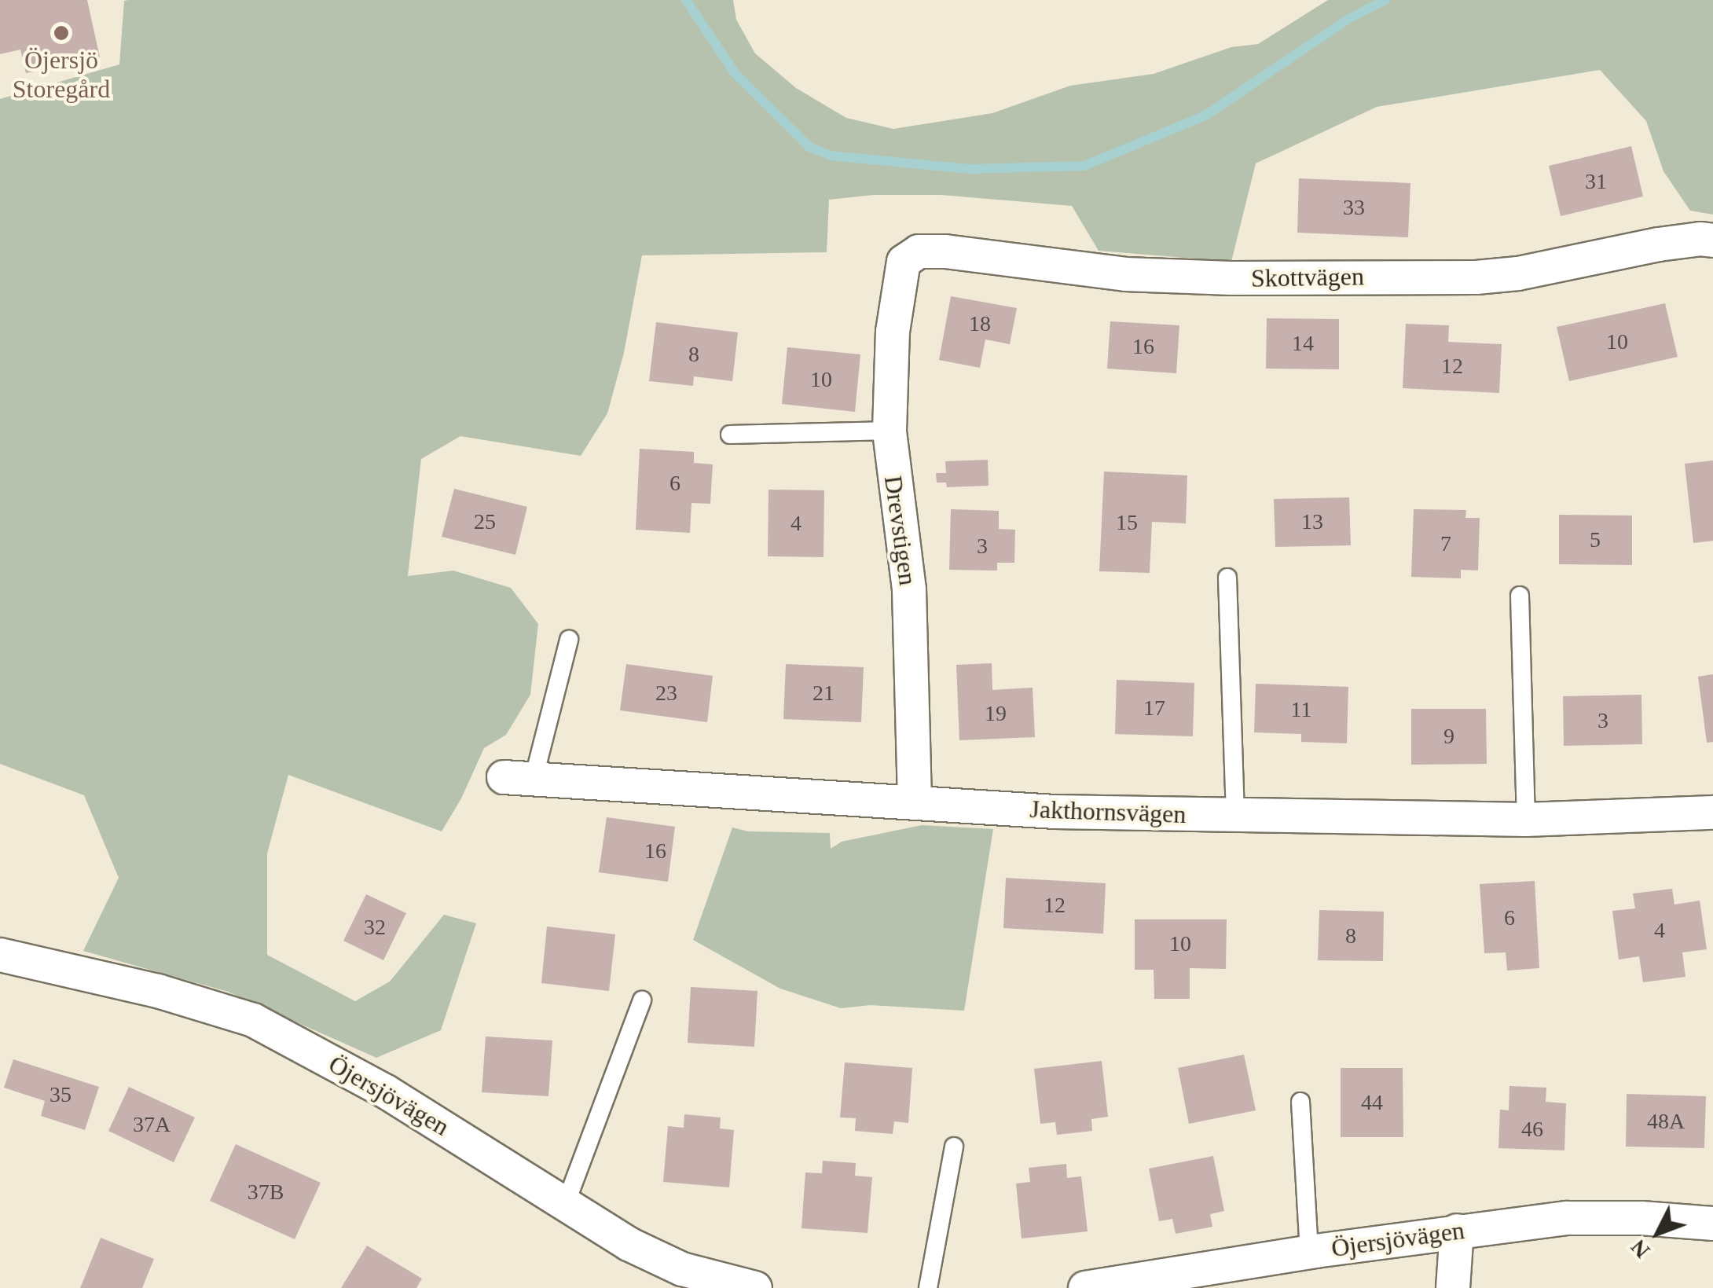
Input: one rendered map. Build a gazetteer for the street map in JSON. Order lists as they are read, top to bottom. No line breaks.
{"streets":{"street":["Skottvägen","Drevstigen","Jakthornsvägen","Öjersjövägen"]},"crossings":[["Skottvägen","Drevstigen"],["Drevstigen","Jakthornsvägen"]],"places":["Öjersjö Storegård"],"house_numbers":["31","33","18","10","14","16","8","12","10","6","25","13","15","4","5","7","3","23","21","17","11","19","3","9","16","12","6","32","4","8","10","35","44","48A","37A","46","37B"],"north":"bottom left"}
